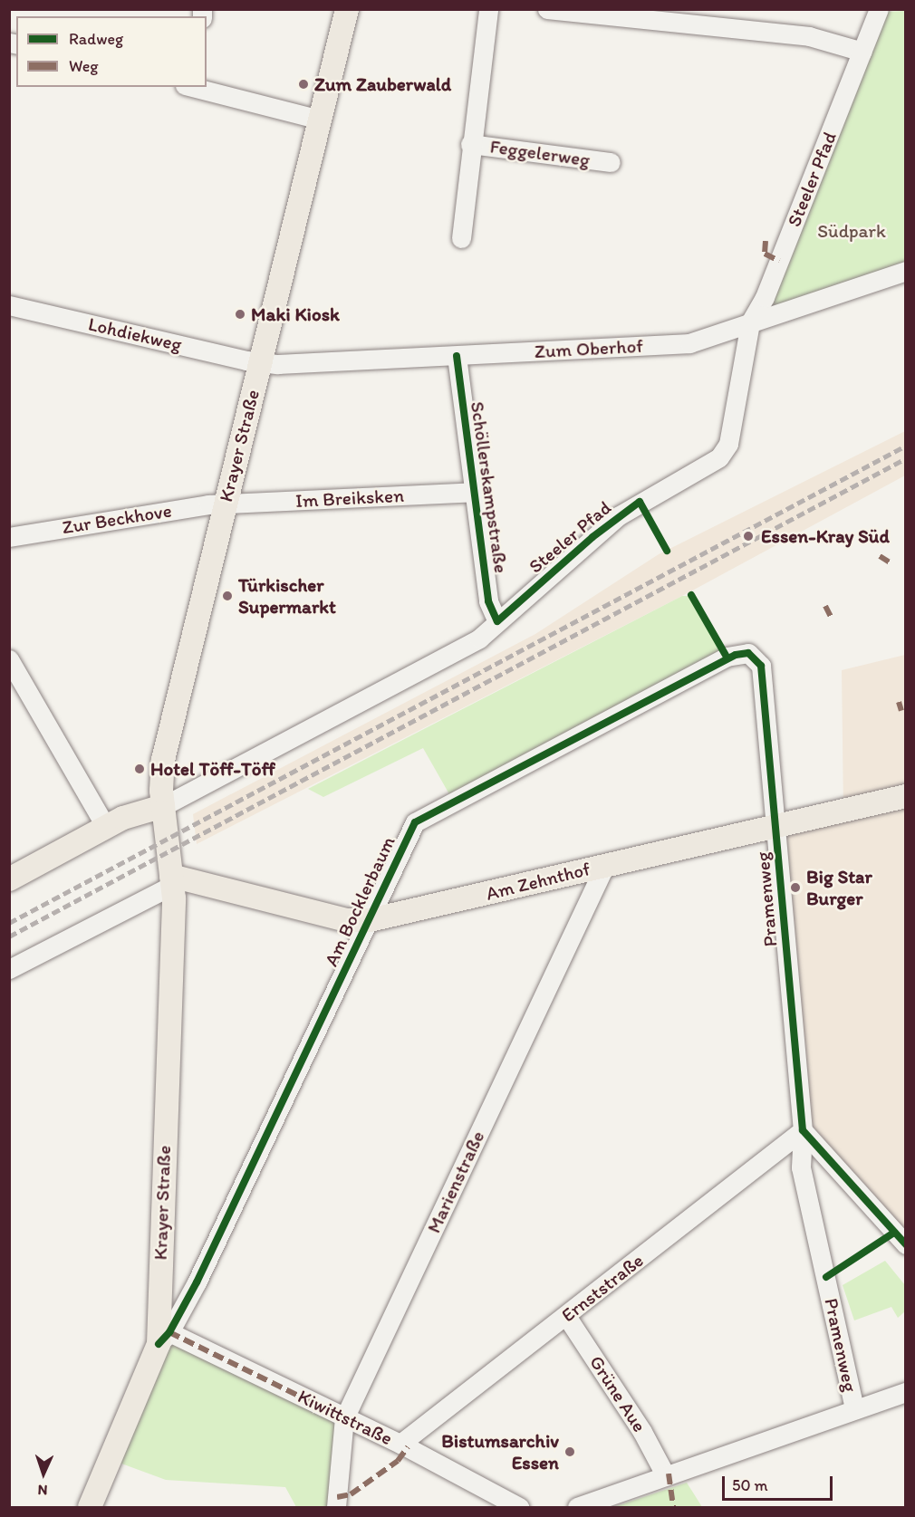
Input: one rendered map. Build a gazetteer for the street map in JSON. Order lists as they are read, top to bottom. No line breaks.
{"streets":{"main road":["Krayer Straße","Am Zehnthof"],"street":["Feggelerweg","Steeler Pfad","Lohdiekweg","Zum Oberhof","Schöllerskampstraße","Im Breiksken","Zur Beckhove","Pramenweg","Am Bocklerbaum","Marienstraße","Ernststraße","Grüne Aue","Kiwittstraße"]},"crossings":[["Steeler Pfad","Zum Oberhof"],["Steeler Pfad","Schöllerskampstraße"],["Lohdiekweg","Zum Oberhof"],["Lohdiekweg","Krayer Straße"],["Zum Oberhof","Krayer Straße"],["Zum Oberhof","Schöllerskampstraße"],["Krayer Straße","Im Breiksken"],["Krayer Straße","Zur Beckhove"],["Krayer Straße","Am Zehnthof"],["Krayer Straße","Am Bocklerbaum"],["Krayer Straße","Kiwittstraße"],["Schöllerskampstraße","Im Breiksken"],["Im Breiksken","Zur Beckhove"],["Am Zehnthof","Pramenweg"],["Am Zehnthof","Am Bocklerbaum"],["Am Zehnthof","Marienstraße"],["Pramenweg","Am Bocklerbaum"],["Pramenweg","Ernststraße"],["Am Bocklerbaum","Kiwittstraße"],["Marienstraße","Kiwittstraße"],["Ernststraße","Grüne Aue"],["Ernststraße","Kiwittstraße"]],"parks":["Südpark"],"places":["Zum Zauberwald","Maki Kiosk","Essen-Kray Süd","Türkischer Supermarkt","Hotel Töff-Töff","Big Star Burger","Bistumsarchiv Essen"],"legend":["Radweg","Weg"],"scale_bar":"50 m","north":"bottom"}
